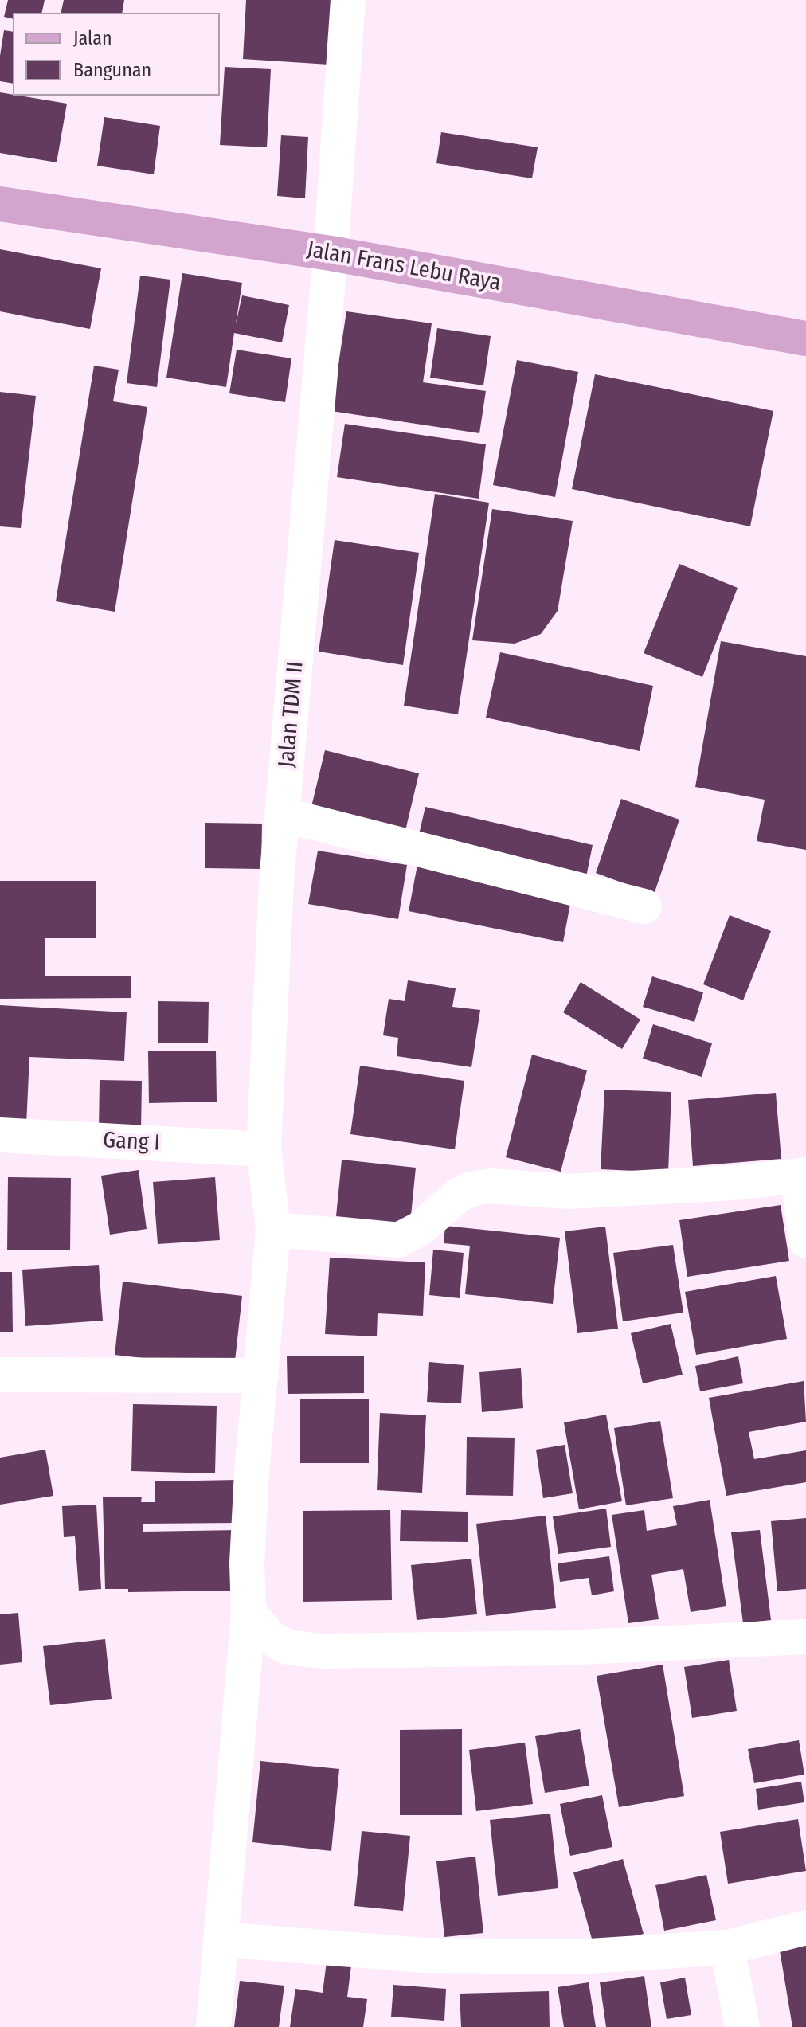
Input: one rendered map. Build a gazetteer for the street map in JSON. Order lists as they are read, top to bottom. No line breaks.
{"streets":{"main road":["Jalan Frans Lebu Raya"],"street":["Jalan TDM II","Gang I"]},"crossings":[["Jalan Frans Lebu Raya","Jalan TDM II"],["Jalan TDM II","Gang I"]],"legend":["Jalan","Bangunan"]}
